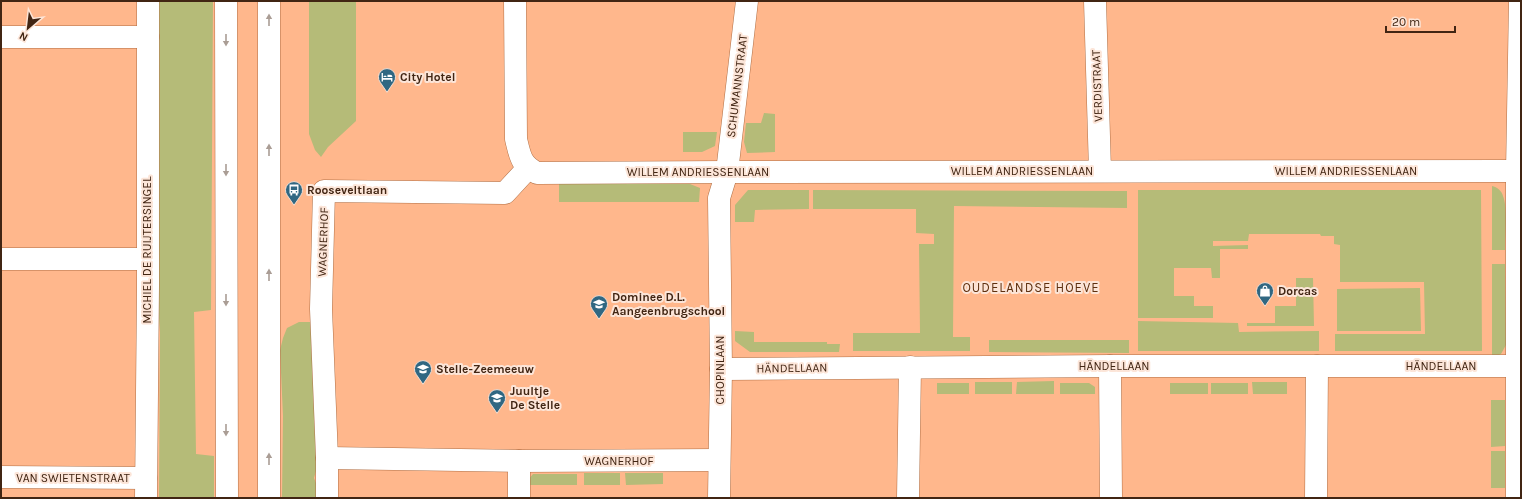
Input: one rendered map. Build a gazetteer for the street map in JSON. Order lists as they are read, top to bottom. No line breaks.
{"streets":{"street":["SCHUMANNSTRAAT","VERDISTRAAT","WILLEM ANDRIESSENLAAN","WAGNERHOF","MICHIEL DE RUIJTERSINGEL","HÄNDELLAAN","CHOPINLAAN","VAN SWIETENSTRAAT"]},"crossings":[["SCHUMANNSTRAAT","WILLEM ANDRIESSENLAAN"],["SCHUMANNSTRAAT","CHOPINLAAN"],["VERDISTRAAT","WILLEM ANDRIESSENLAAN"],["WILLEM ANDRIESSENLAAN","WAGNERHOF"],["WILLEM ANDRIESSENLAAN","CHOPINLAAN"],["WAGNERHOF","CHOPINLAAN"],["MICHIEL DE RUIJTERSINGEL","VAN SWIETENSTRAAT"],["HÄNDELLAAN","CHOPINLAAN"]],"districts":["OUDELANDSE HOEVE"],"places":{"hotel":["City Hotel"],"bus stop":["Rooseveltlaan"],"shop":["Dorcas"],"school or university":["Dominee D.L. Aangeenbrugschool","Stelle-Zeemeeuw","Juultje De Stelle"]},"scale_bar":"20 m","north":"bottom left"}
